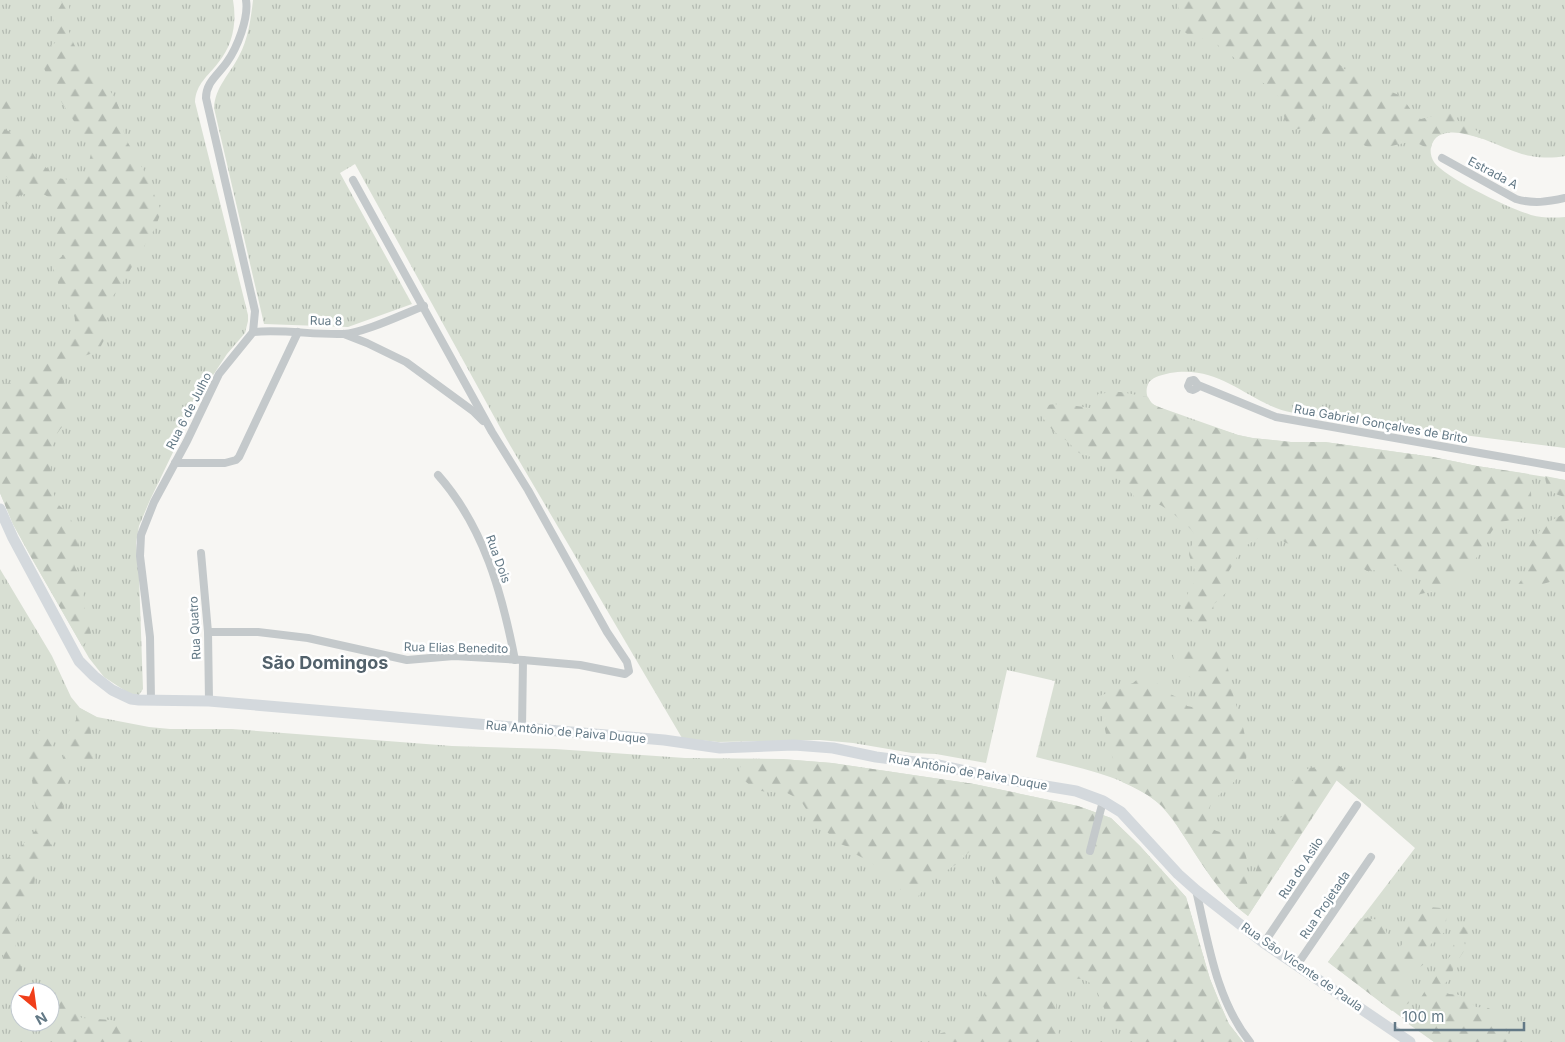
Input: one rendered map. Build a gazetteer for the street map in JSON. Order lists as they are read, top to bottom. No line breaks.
{"streets":{"street":["Estrada A","Rua 8","Rua 6 de Julho","Rua Gabriel Gonçalves de Brito","Rua Dois","Rua Quatro","Rua Elias Benedito","Rua Antônio de Paiva Duque","Rua do Asilo","Rua Projetada","Rua São Vicente de Paula"]},"crossings":[["Rua 8","Rua 6 de Julho"],["Rua 6 de Julho","Rua Antônio de Paiva Duque"],["Rua Dois","Rua Elias Benedito"],["Rua Dois","Rua Antônio de Paiva Duque"],["Rua Quatro","Rua Elias Benedito"],["Rua Quatro","Rua Antônio de Paiva Duque"],["Rua Antônio de Paiva Duque","Rua São Vicente de Paula"],["Rua do Asilo","Rua São Vicente de Paula"],["Rua Projetada","Rua São Vicente de Paula"]],"districts":["São Domingos"],"scale_bar":"100 m","north":"bottom right"}
